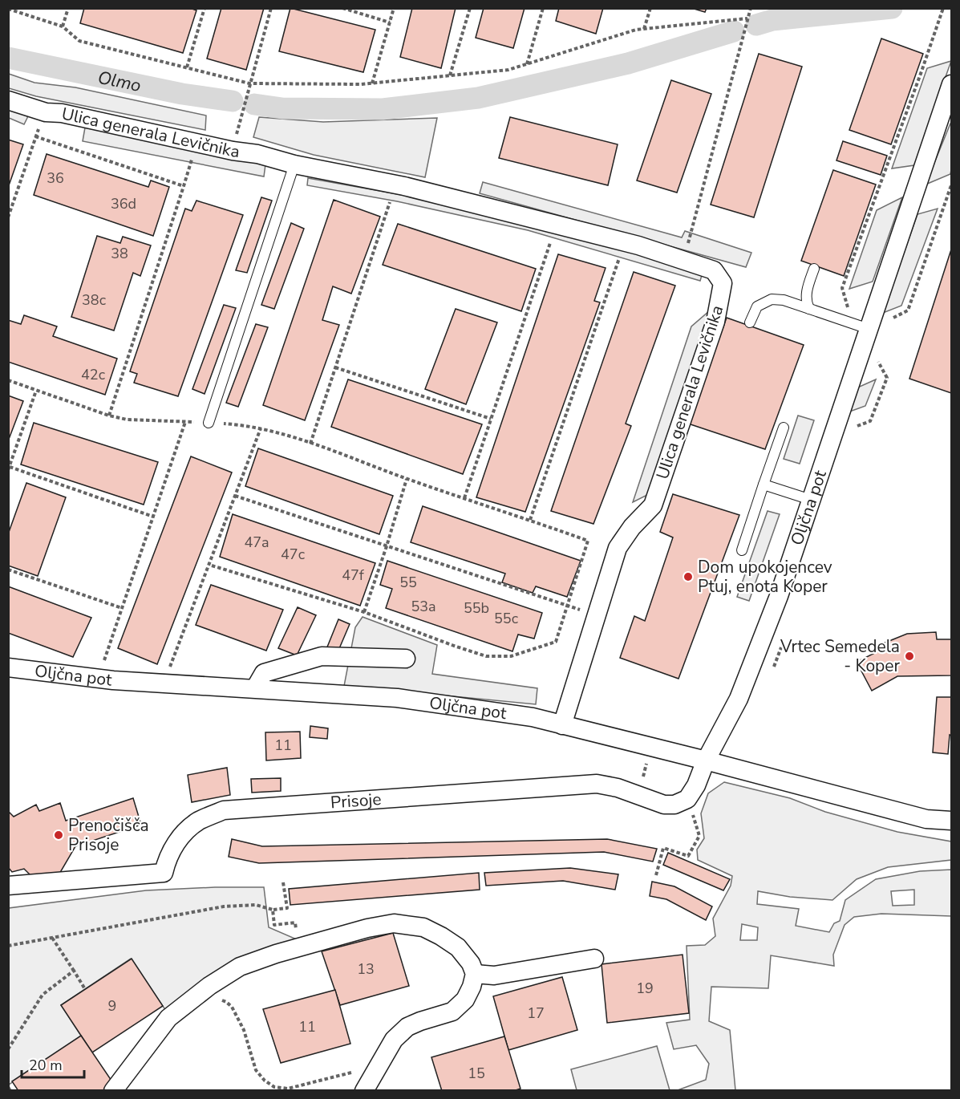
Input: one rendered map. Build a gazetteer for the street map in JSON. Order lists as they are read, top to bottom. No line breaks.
{"streets":{"street":["Ulica generala Levičnika","Oljčna pot","Prisoje"]},"crossings":[["Ulica generala Levičnika","Oljčna pot"]],"water":["Olmo"],"places":["Dom upokojencev Ptuj, enota Koper","Vrtec Semedela - Koper","Prenočišča Prisoje"],"house_numbers":["36","36d","38","38c","42c","47a","47c","47f","55","53a","55b","55c","11","13","19","9","17","11","15"],"scale_bar":"20 m"}
